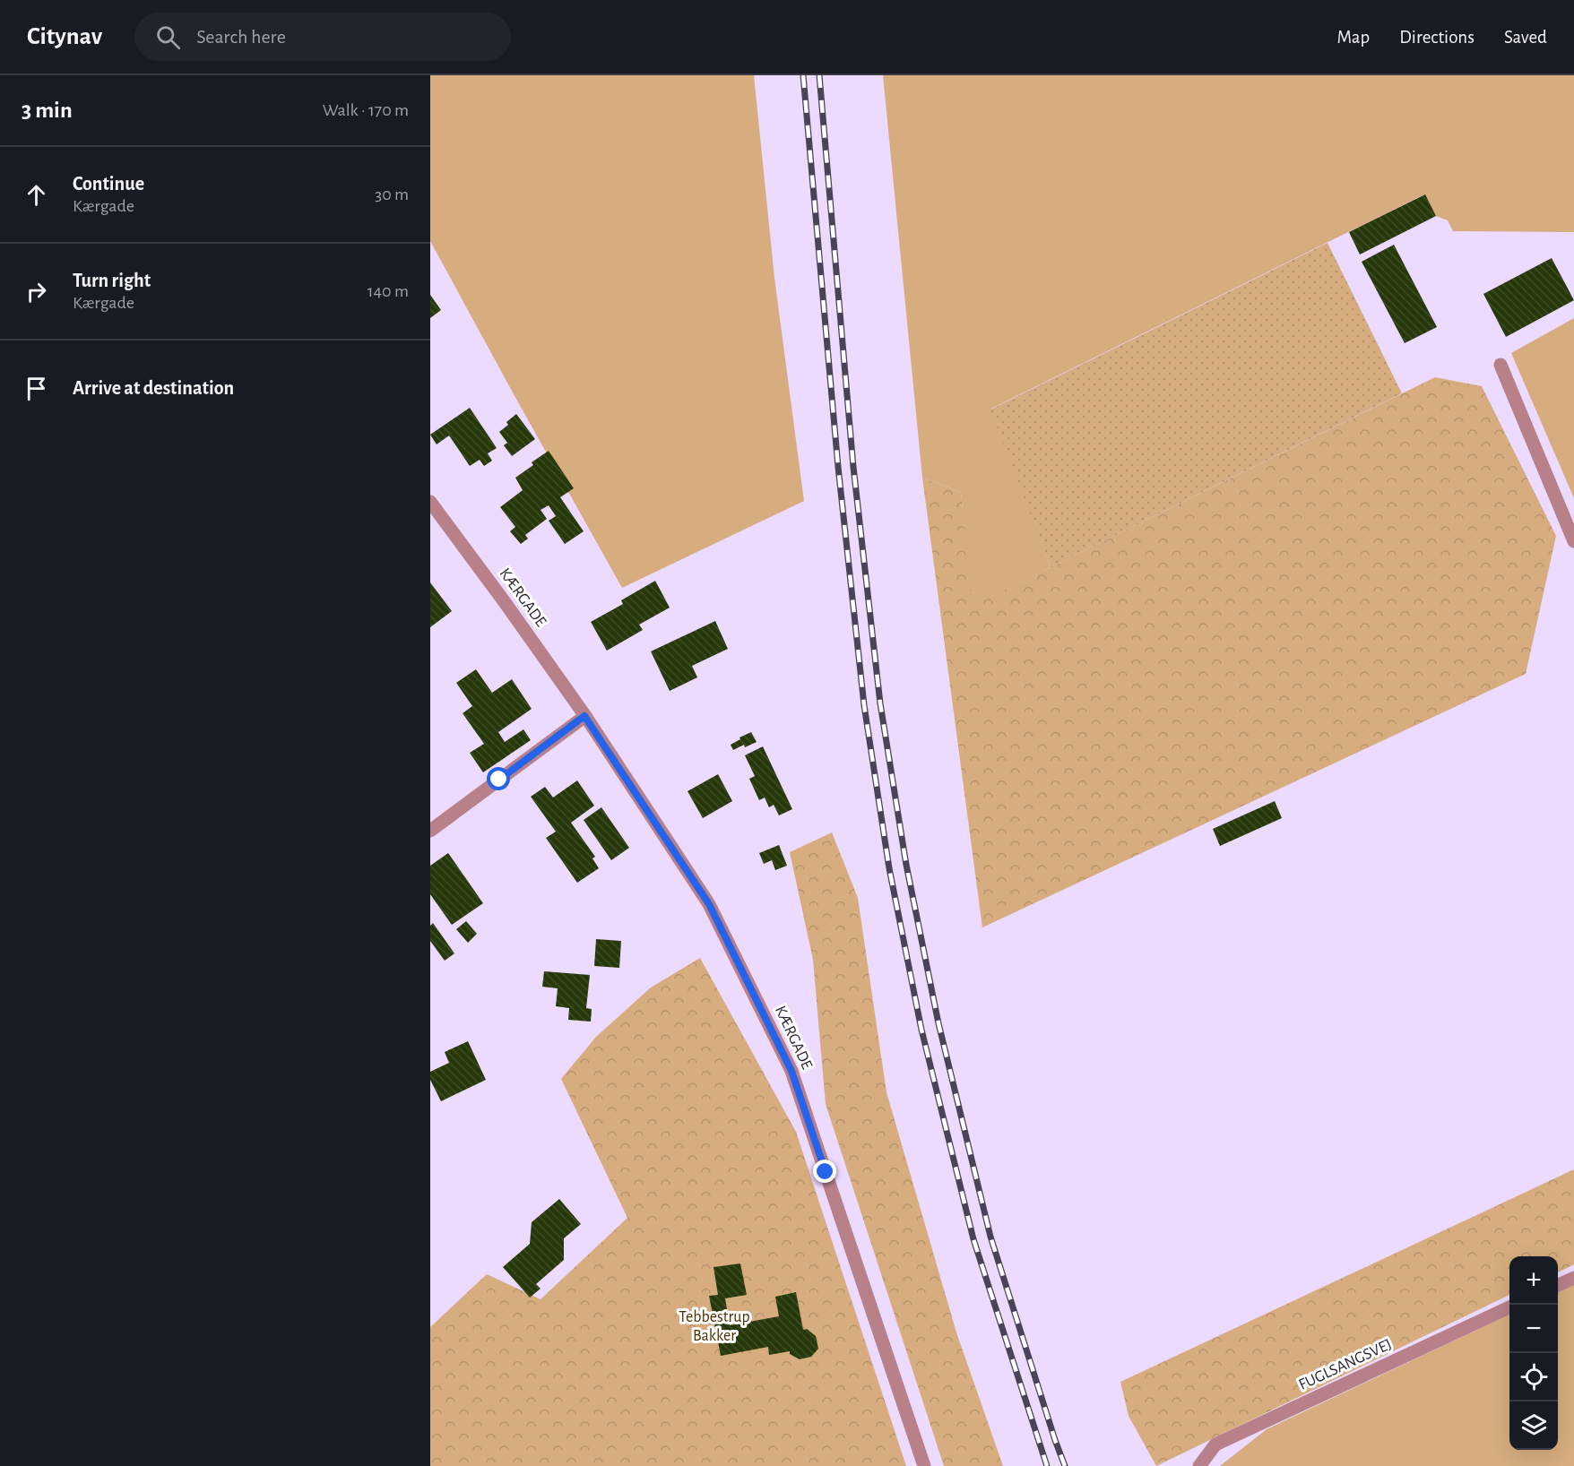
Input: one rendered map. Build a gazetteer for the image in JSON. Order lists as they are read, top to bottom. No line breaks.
{"streets":{"street":["KÆRGADE","FUGLSANGSVEJ"]},"parks":["Tebbestrup Bakker"],"page":{"header":"Citynav","search":"Search here","nav":["Map","Directions","Saved"],"heading":["3 min","Walk · 170 m"],"list":[["Continue","Kærgade","30 m"],["Turn right","Kærgade","140 m"],"Arrive at destination"],"map_buttons":["+","−"]}}
